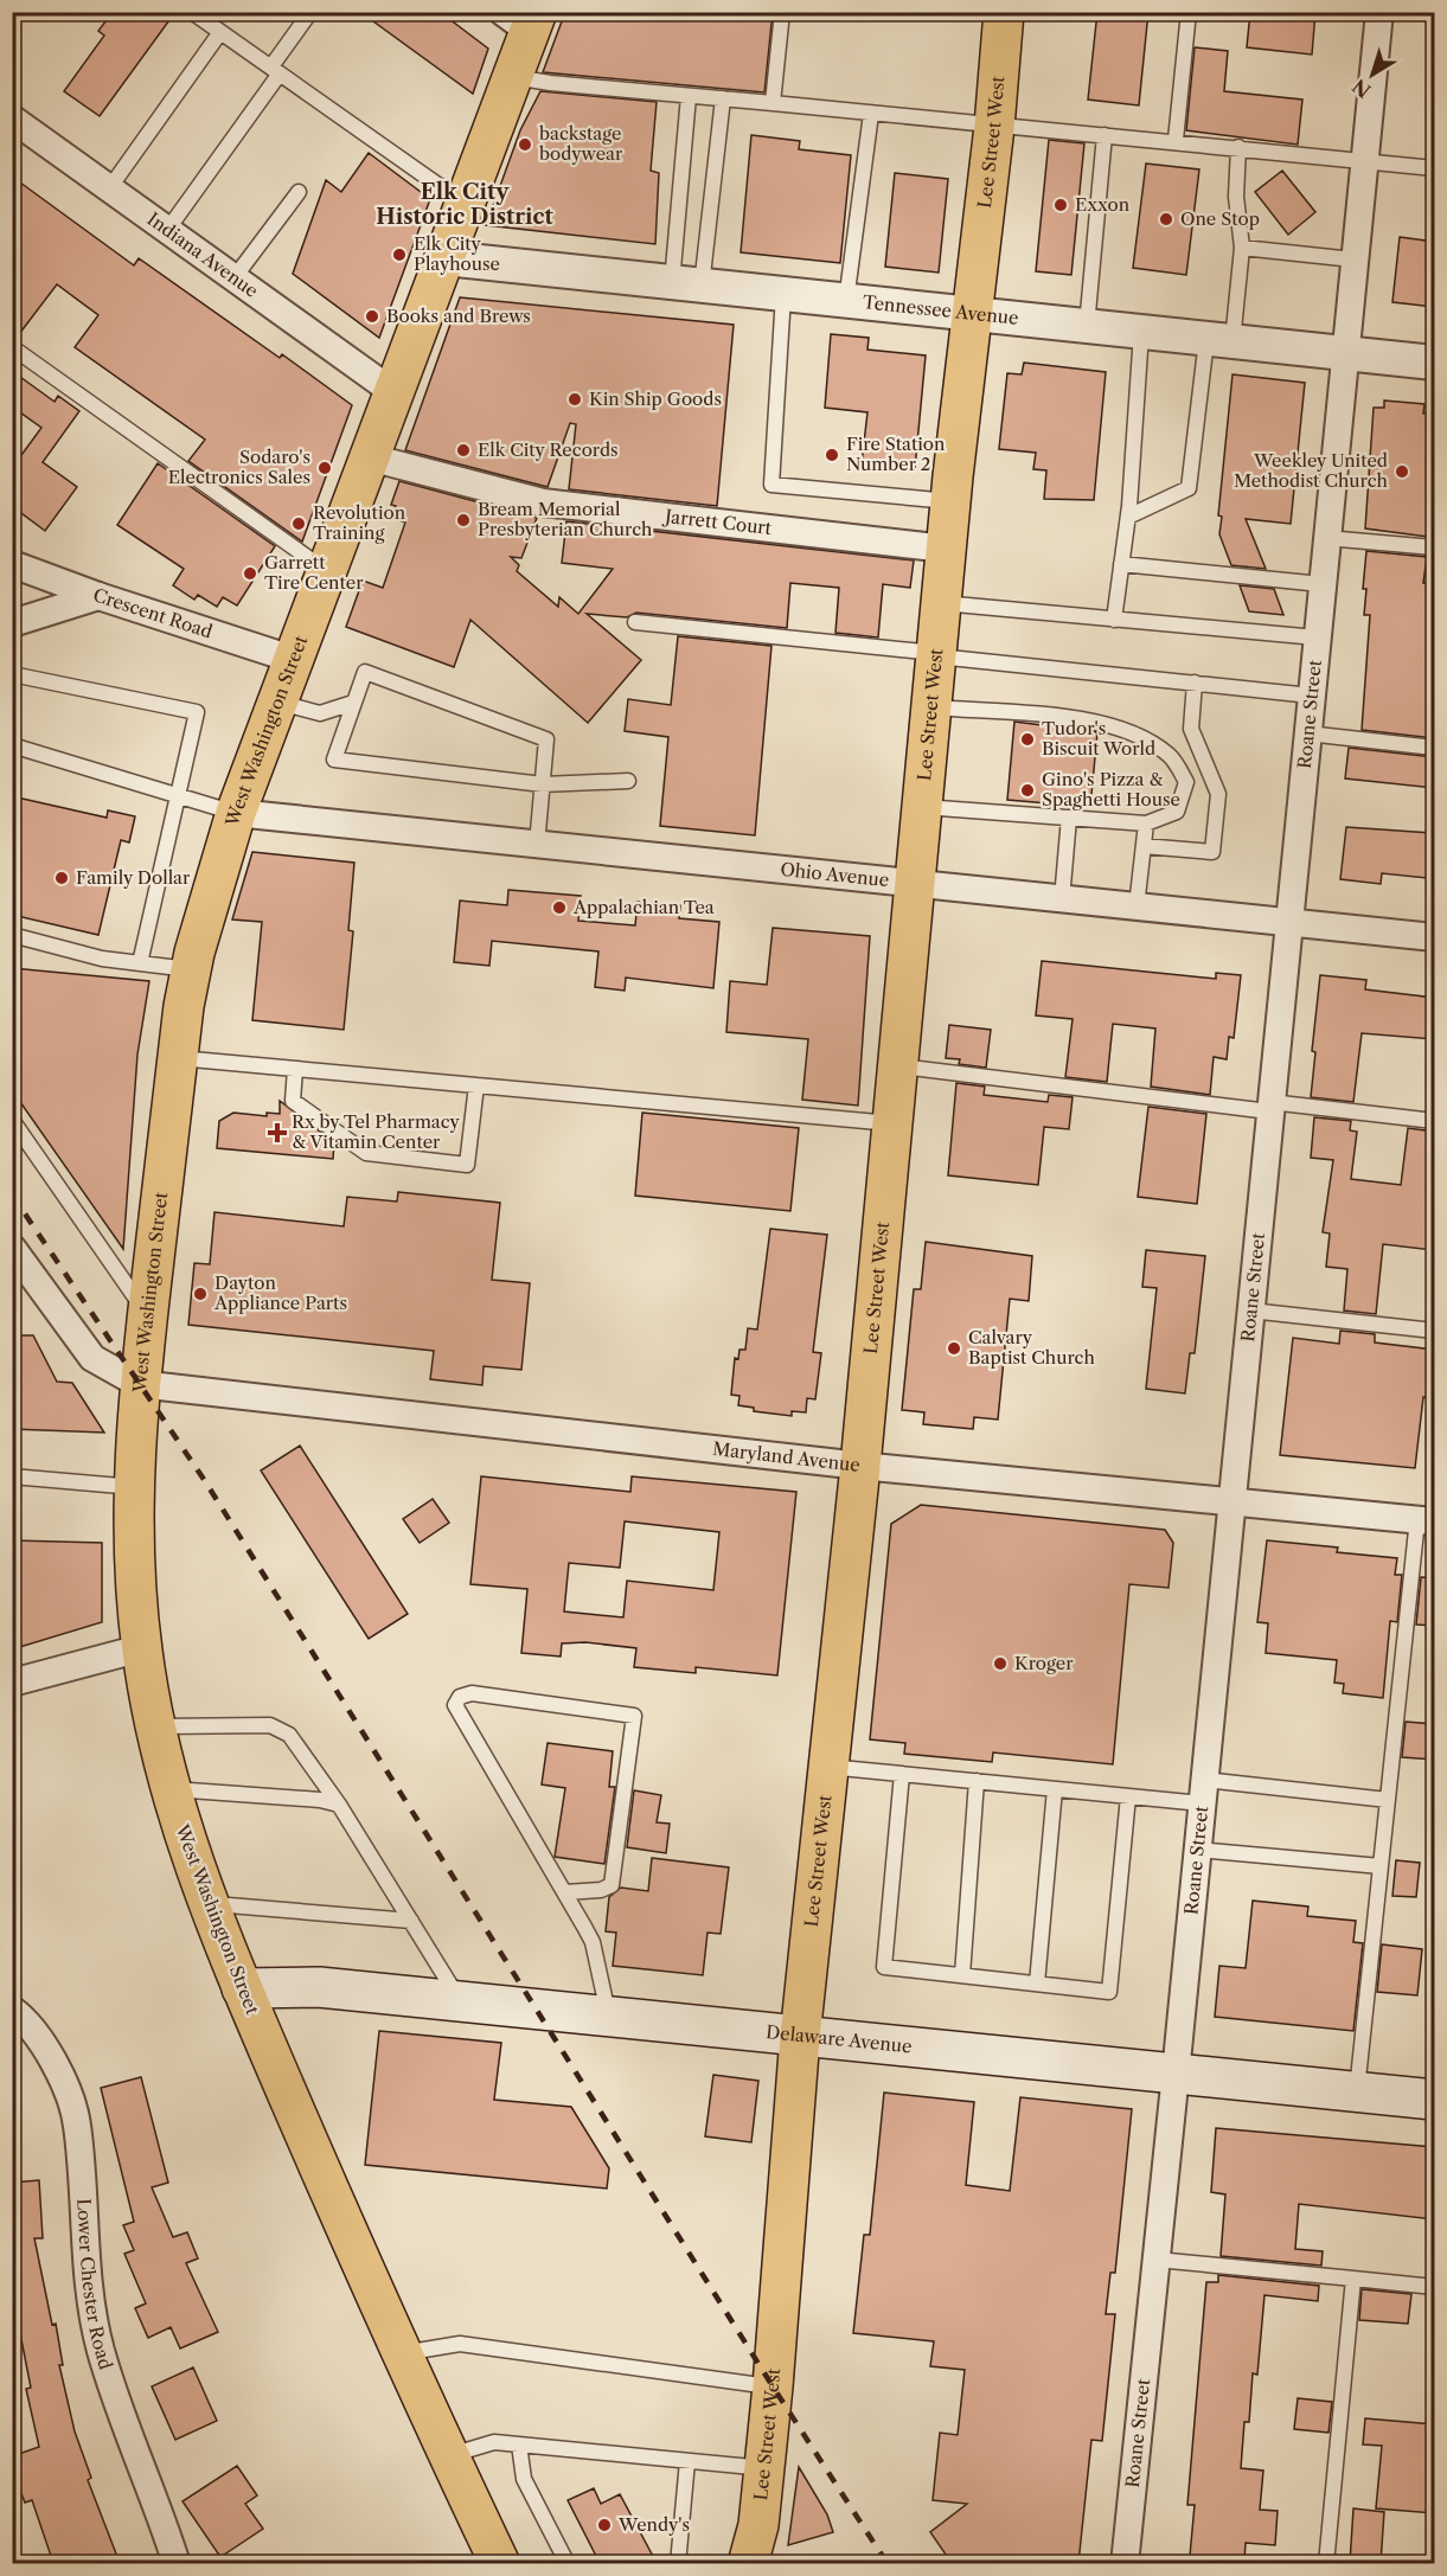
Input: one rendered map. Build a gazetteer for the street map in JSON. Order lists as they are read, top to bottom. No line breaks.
{"streets":{"main road":["Lee Street West","West Washington Street","Delaware Avenue"],"street":["Indiana Avenue","Tennessee Avenue","Jarrett Court","Crescent Road","Roane Street","Ohio Avenue","Maryland Avenue","Lower Chester Road"]},"crossings":[["Lee Street West","Tennessee Avenue"],["Lee Street West","Jarrett Court"],["Lee Street West","Ohio Avenue"],["Lee Street West","Maryland Avenue"],["Lee Street West","Delaware Avenue"],["Indiana Avenue","West Washington Street"],["Tennessee Avenue","Roane Street"],["Tennessee Avenue","West Washington Street"],["Jarrett Court","West Washington Street"],["Crescent Road","West Washington Street"],["Roane Street","Ohio Avenue"],["Roane Street","Maryland Avenue"],["Roane Street","Delaware Avenue"],["West Washington Street","Ohio Avenue"],["West Washington Street","Maryland Avenue"],["West Washington Street","Delaware Avenue"]],"districts":["Elk City Historic District"],"places":{"other":["backstage bodywear","Exxon","One Stop","Elk City Playhouse","Books and Brews","Kin Ship Goods","Elk City Records","Fire Station Number 2","Sodaro's Electronics Sales","Weekley United Methodist Church","Bream Memorial Presbyterian Church","Revolution Training","Garrett Tire Center","Tudor's Biscuit World","Gino's Pizza & Spaghetti House","Family Dollar","Appalachian Tea","Dayton Appliance Parts","Calvary Baptist Church","Kroger","Wendy's"],"health":["Rx by Tel Pharmacy & Vitamin Center"]},"north":"bottom left"}
